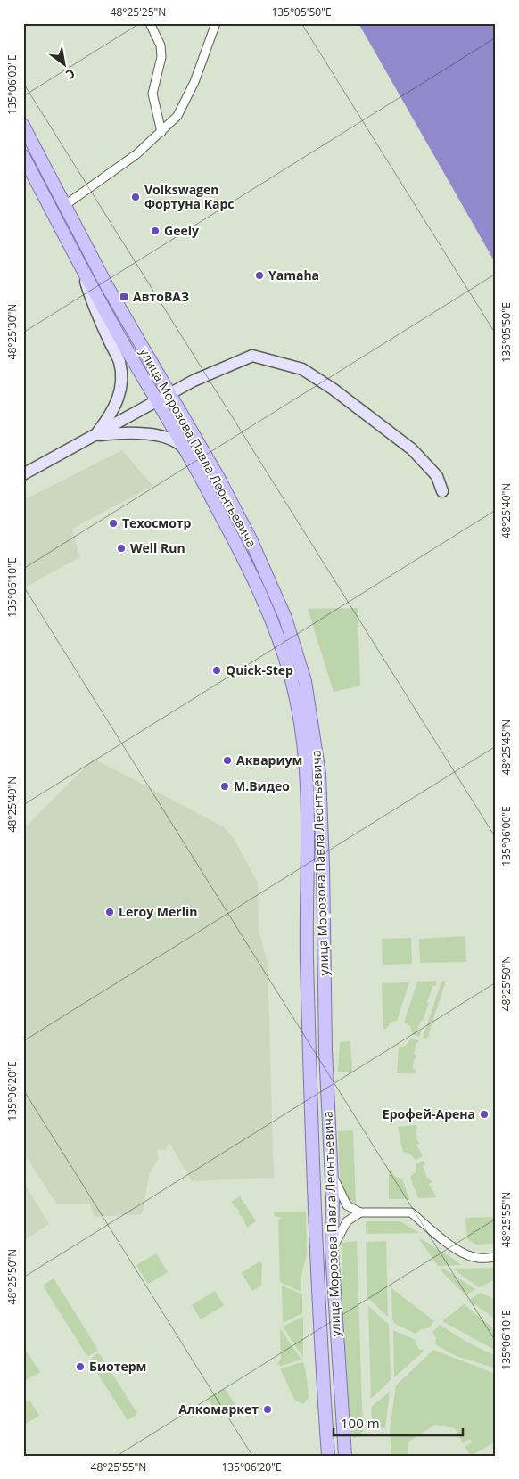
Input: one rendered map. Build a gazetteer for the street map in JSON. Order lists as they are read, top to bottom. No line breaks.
{"streets":{"main road":["улица Морозова Павла Леонтьевича"]},"places":{"other":["Volkswagen Фортуна Карс","Geely","Yamaha","Техосмотр","Well Run","Quick-Step","Аквариум","М.Видео","Leroy Merlin","Ерофей-Арена","Биотерм","Алкомаркет"],"transit":["АвтоВАЗ"]},"scale_bar":"100 m","north":"bottom right","coordinates":["48°25'25\"N","135°05'50\"E","135°06'00\"E","48°25'30\"N","48°25'40\"N","135°06'10\"E","48°25'45\"N","48°25'50\"N","135°06'20\"E","48°25'55\"N"]}
